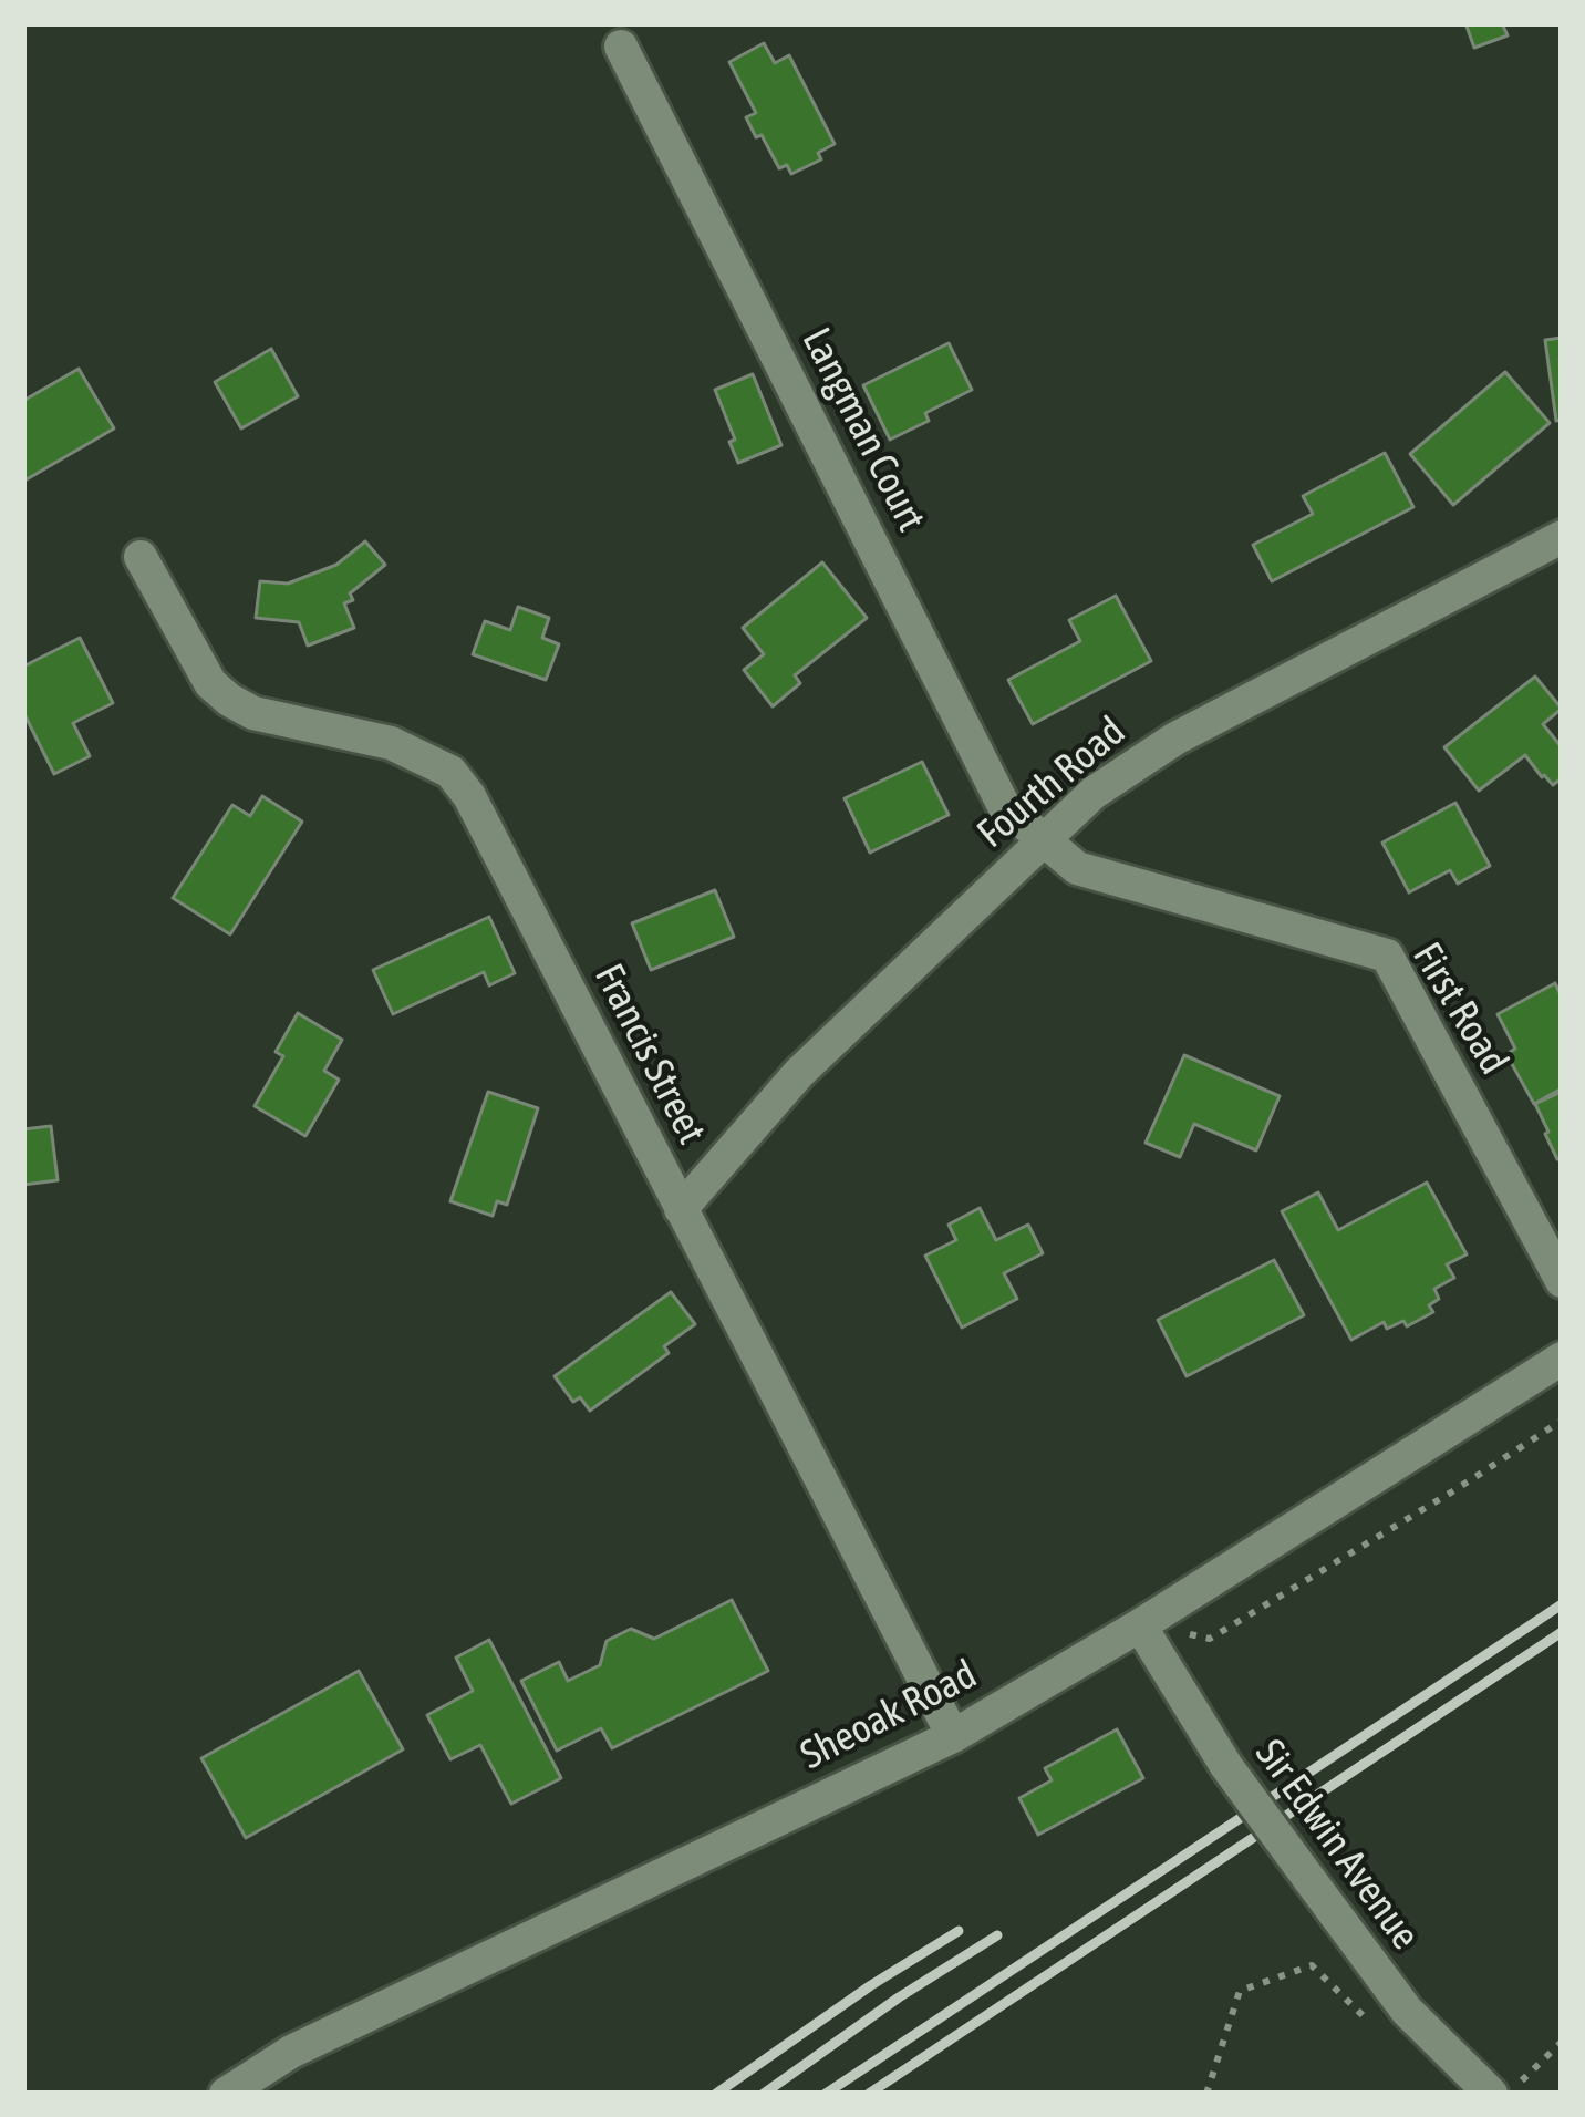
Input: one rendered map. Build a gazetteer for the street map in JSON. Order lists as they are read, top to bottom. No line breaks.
{"streets":{"street":["Langman Court","Fourth Road","First Road","Francis Street","Sheoak Road","Sir Edwin Avenue"]},"crossings":[["Langman Court","Fourth Road"],["Langman Court","First Road"],["Fourth Road","First Road"],["Fourth Road","Francis Street"],["Francis Street","Sheoak Road"],["Sheoak Road","Sir Edwin Avenue"]]}
